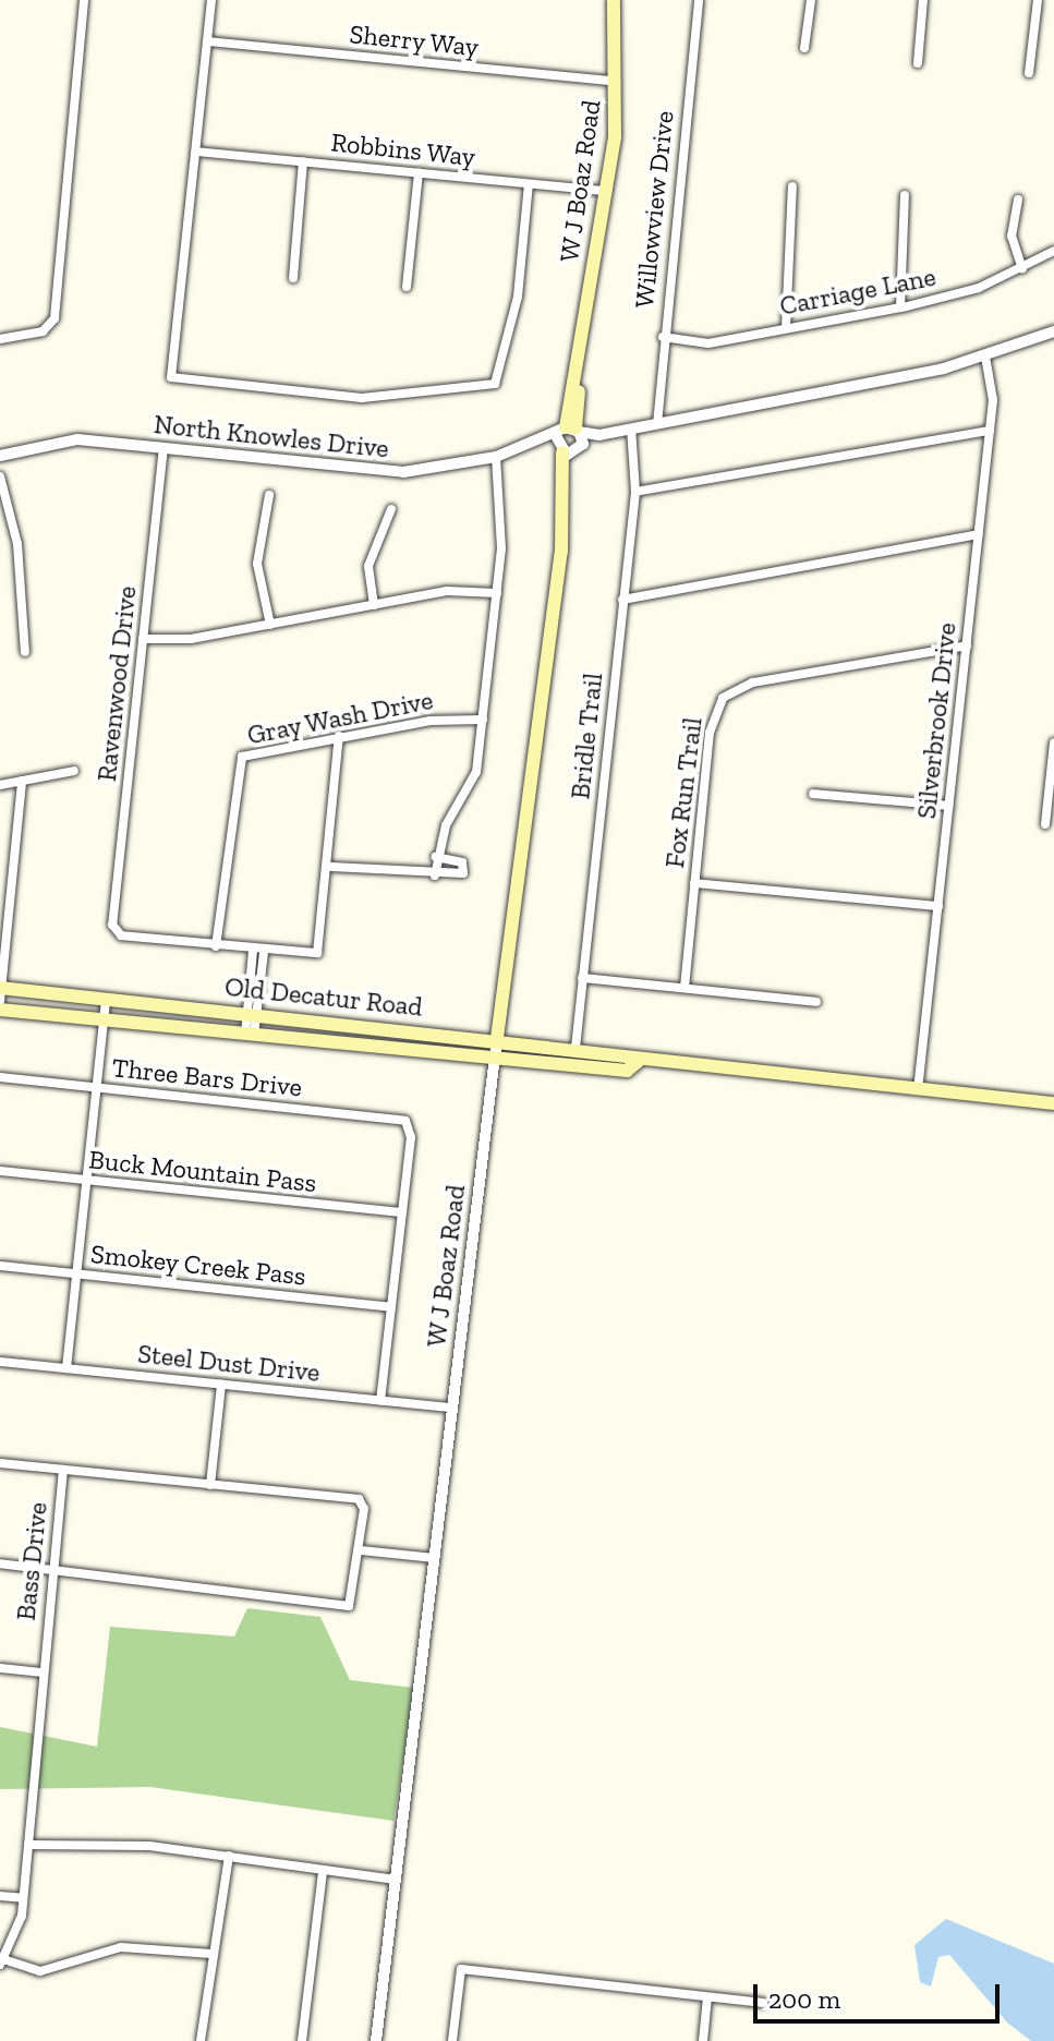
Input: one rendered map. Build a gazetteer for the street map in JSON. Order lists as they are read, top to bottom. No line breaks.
{"streets":{"main road":["W J Boaz Road","Old Decatur Road"],"street":["Sherry Way","Robbins Way","Willowview Drive","Carriage Lane","North Knowles Drive","Ravenwood Drive","Gray Wash Drive","Silverbrook Drive","Bridle Trail","Fox Run Trail","Three Bars Drive","Buck Mountain Pass","Smokey Creek Pass","Steel Dust Drive","Bass Drive"]},"crossings":[["Sherry Way","W J Boaz Road"],["Robbins Way","W J Boaz Road"],["W J Boaz Road","North Knowles Drive"],["W J Boaz Road","Old Decatur Road"],["W J Boaz Road","Steel Dust Drive"],["Willowview Drive","Carriage Lane"],["North Knowles Drive","Ravenwood Drive"],["Ravenwood Drive","Gray Wash Drive"],["Silverbrook Drive","Fox Run Trail"],["Silverbrook Drive","Old Decatur Road"],["Bridle Trail","Old Decatur Road"],["Three Bars Drive","Buck Mountain Pass"]],"scale_bar":"200 m"}
